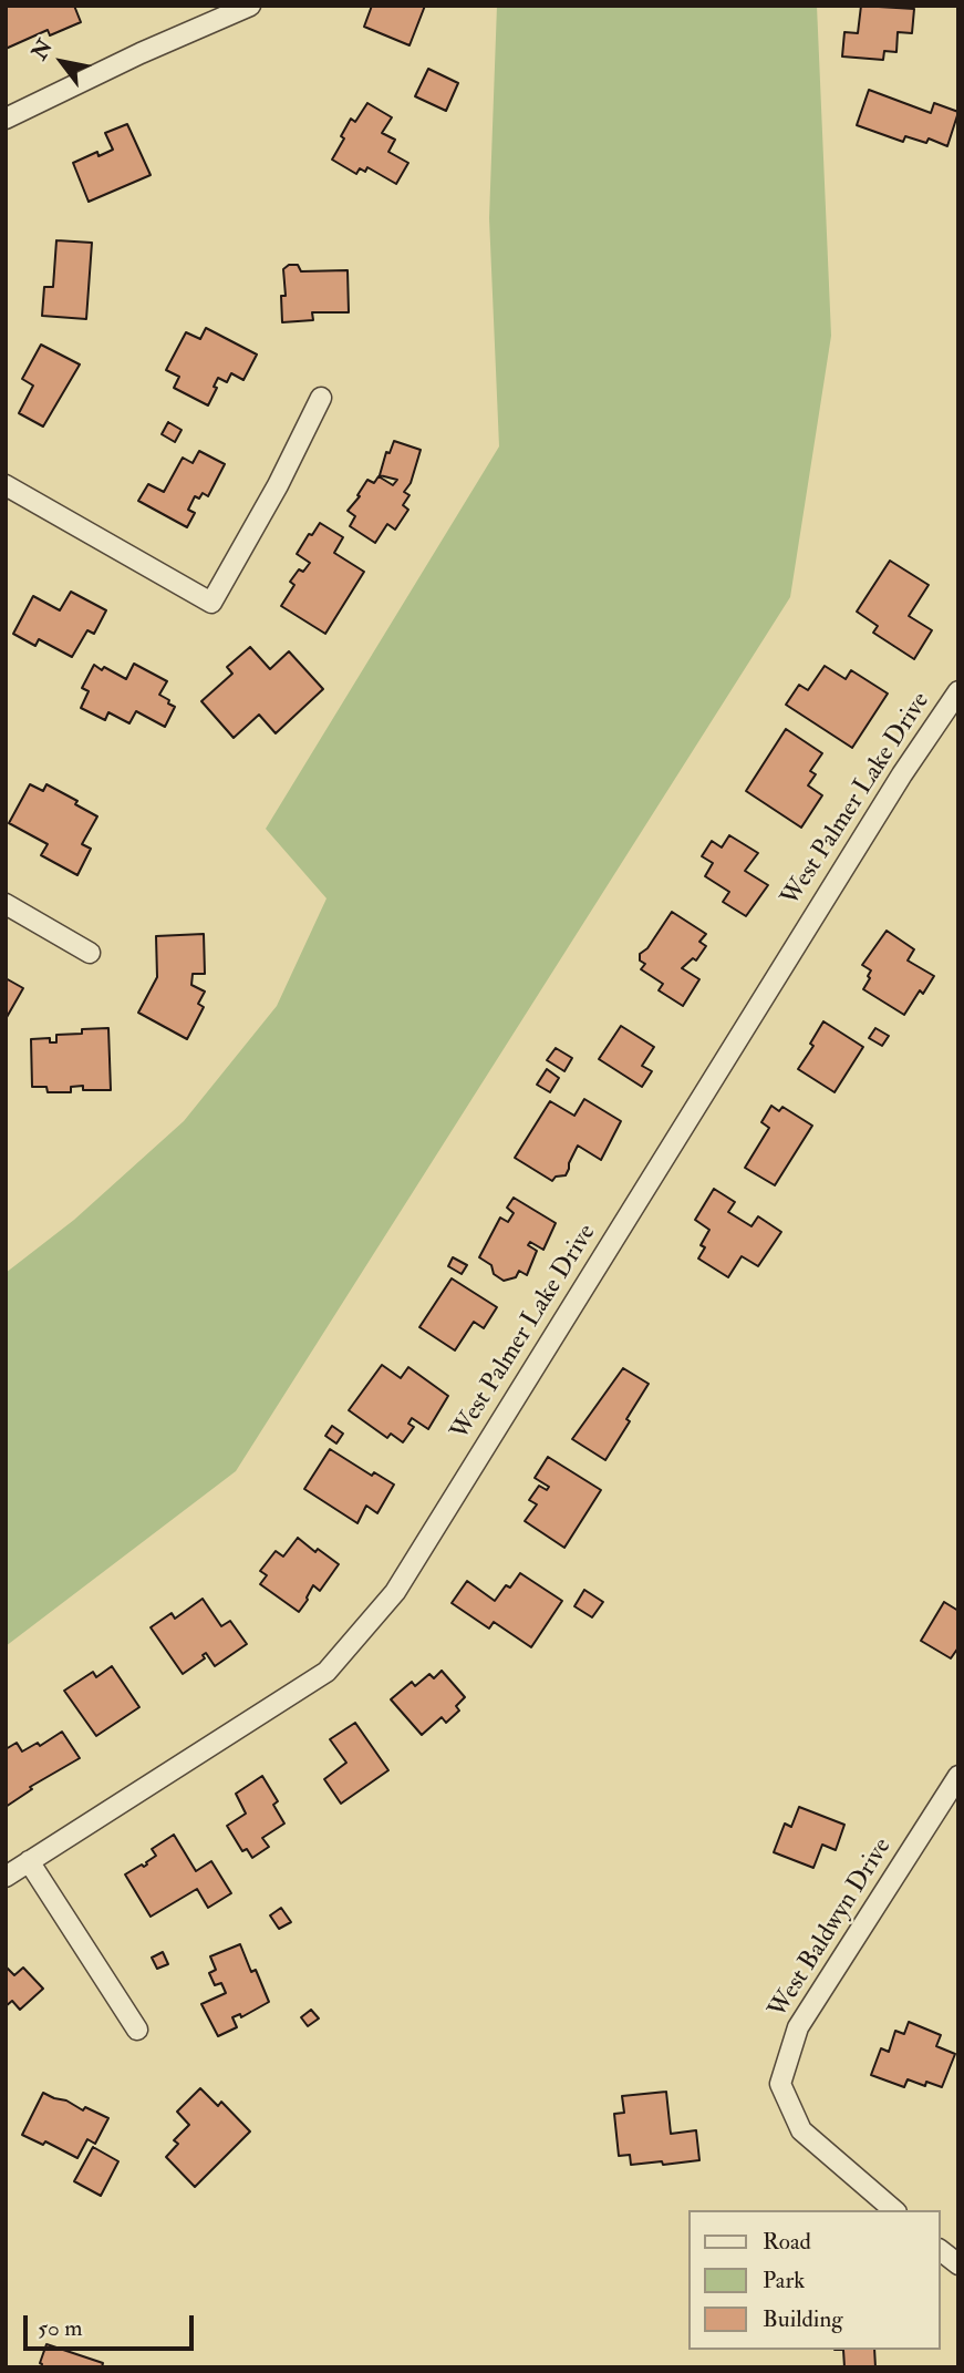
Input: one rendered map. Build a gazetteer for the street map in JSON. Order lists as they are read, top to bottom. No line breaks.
{"streets":{"street":["West Palmer Lake Drive","West Baldwyn Drive"]},"legend":["Road","Park","Building"],"scale_bar":"50 m","north":"top left"}
